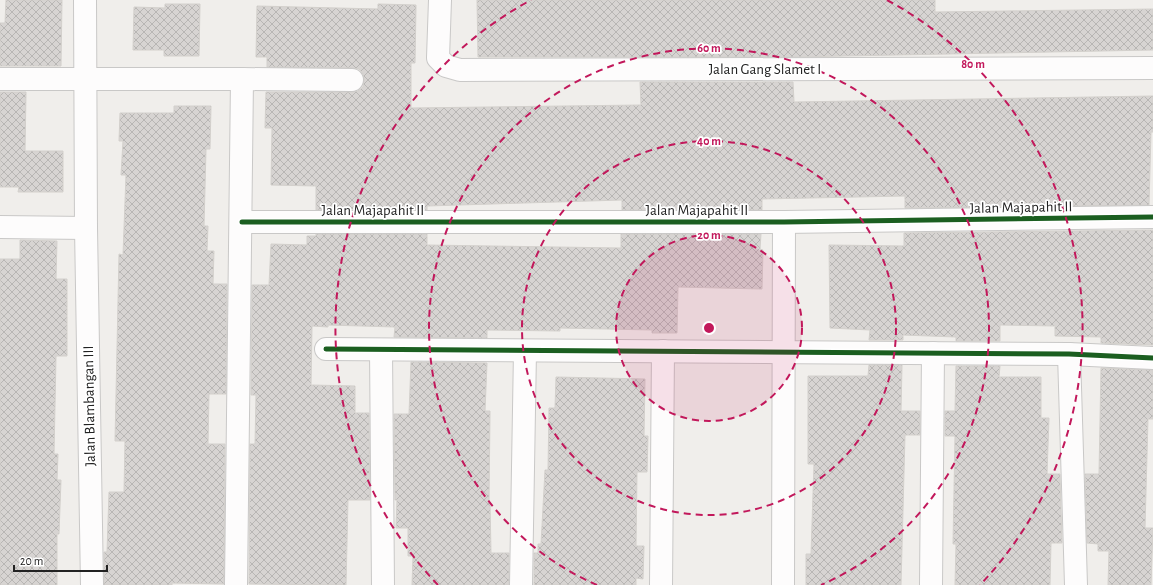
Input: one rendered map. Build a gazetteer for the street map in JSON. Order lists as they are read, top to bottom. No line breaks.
{"streets":{"street":["Jalan Gang Slamet I","Jalan Majapahit II","Jalan Blambangan III"]},"scale_bar":"20 m","rings":["60 m","80 m","40 m","20 m"]}
